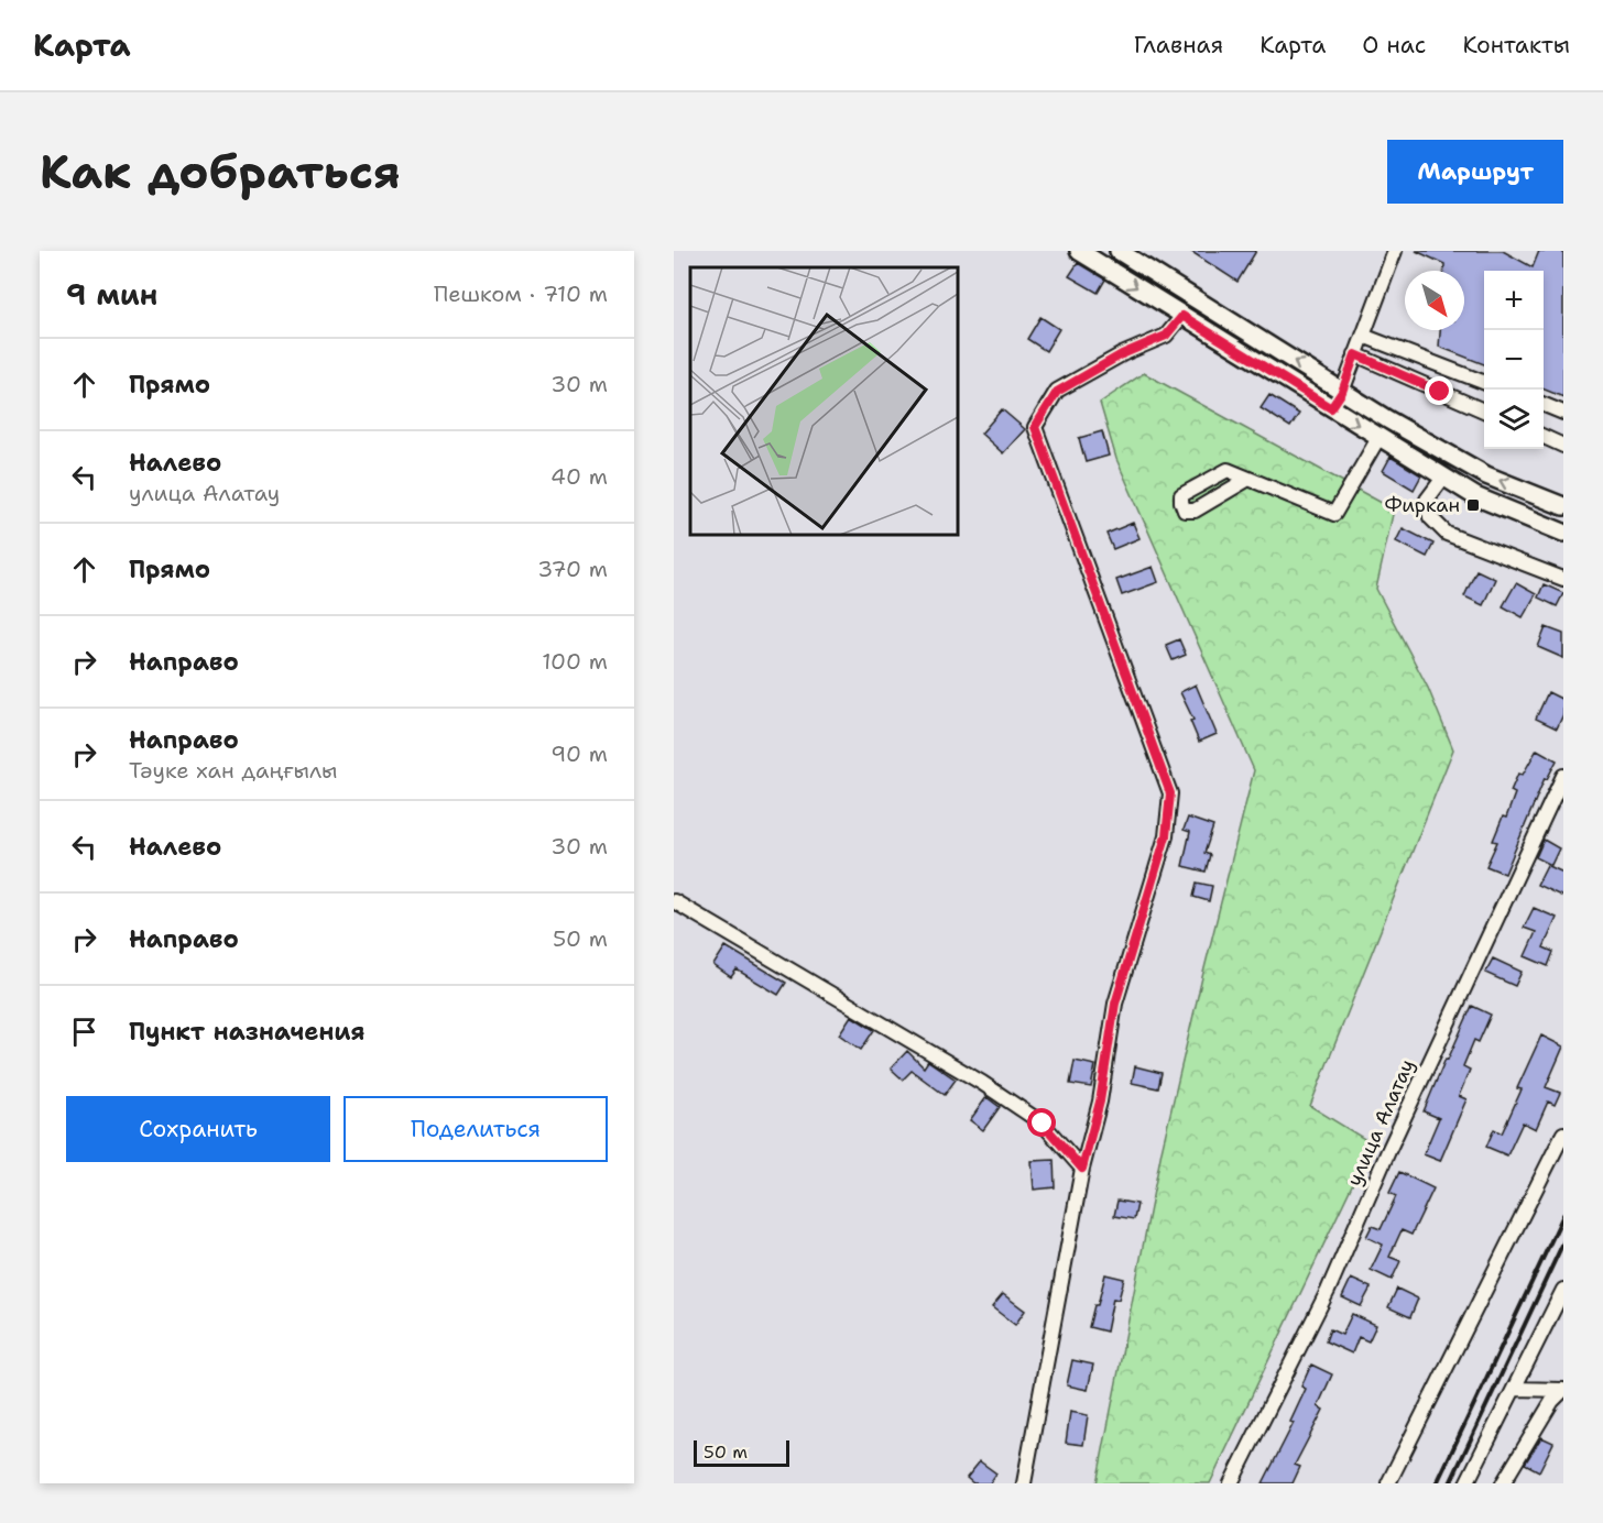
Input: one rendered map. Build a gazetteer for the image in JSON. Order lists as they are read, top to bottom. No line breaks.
{"streets":{"street":["улица Алатау"]},"places":{"transit":["Фиркан"]},"scale_bar":"50 m","north":"bottom right","page":{"header":"Карта","nav":["Главная","Карта","О нас","Контакты"],"buttons":["Маршрут",["Сохранить","Поделиться"]],"title":"Как добраться","heading":["9 мин","Пешком · 710 m"],"map_buttons":["+","−"],"list":[["Прямо","30 m"],["Налево","улица Алатау","40 m"],["Прямо","370 m"],["Направо","100 m"],["Направо","Тәуке хан даңғылы","90 m"],["Налево","30 m"],["Направо","50 m"],"Пункт назначения"],"scale":"50 m"}}
